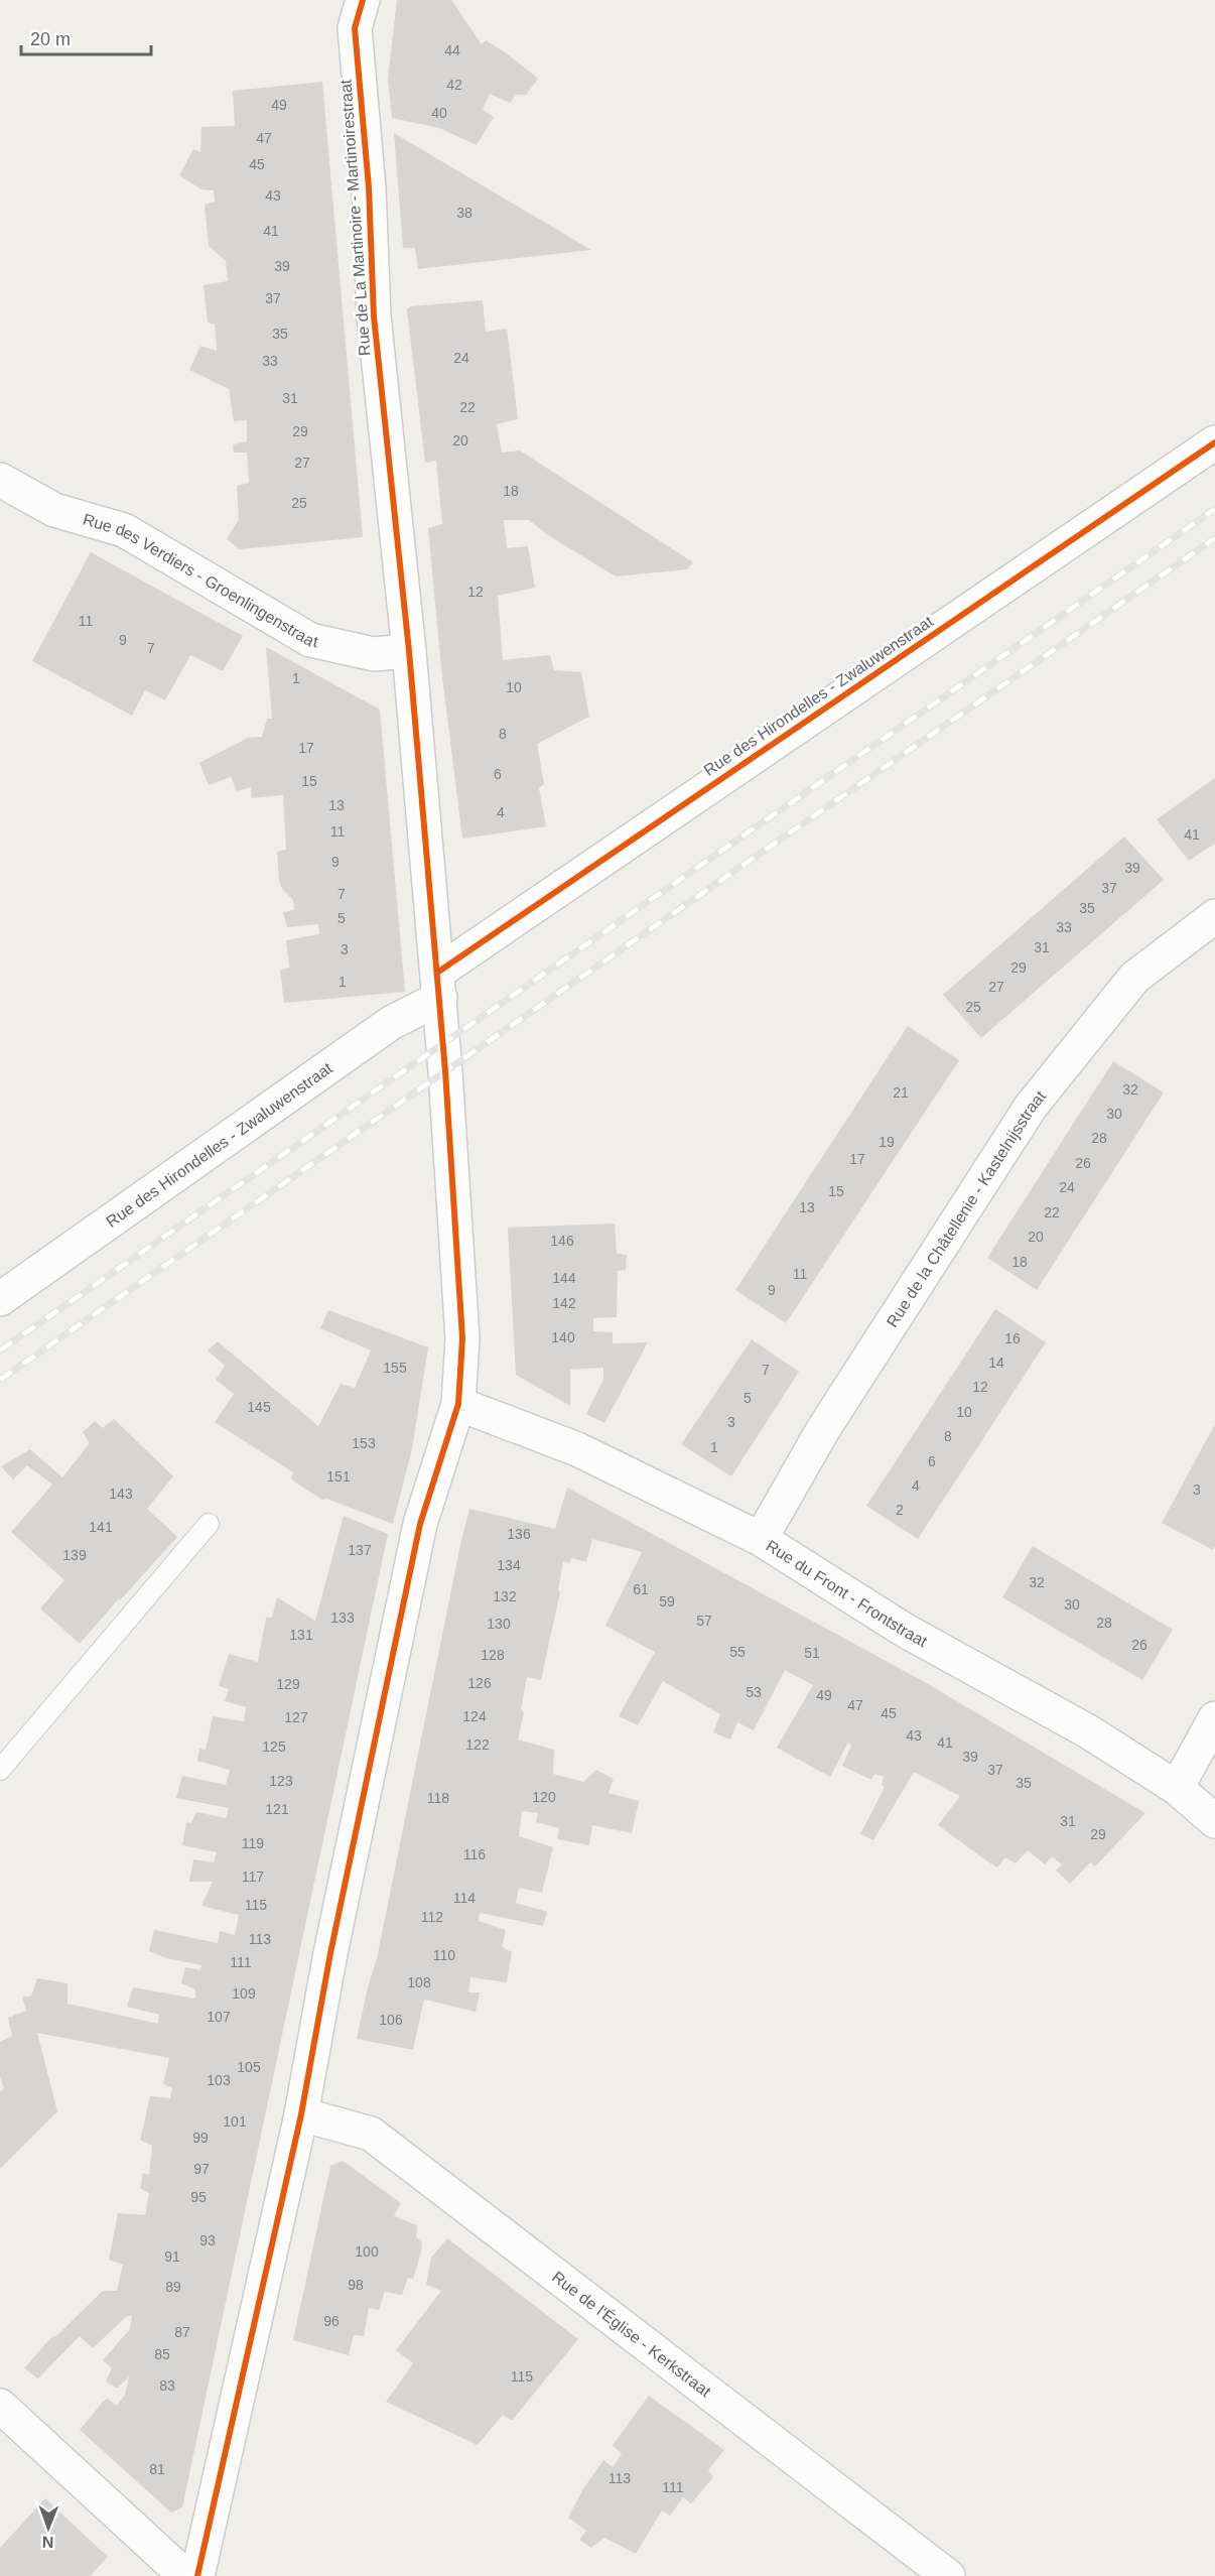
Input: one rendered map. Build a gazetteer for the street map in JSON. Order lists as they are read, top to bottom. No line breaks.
{"streets":{"street":["Rue de La Martinoire - Martinoirestraat","Rue des Verdiers - Groenlingenstraat","Rue des Hirondelles - Zwaluwenstraat","Rue de la Châtellenie - Kastelnijsstraat","Rue du Front - Frontstraat","Rue de l'Église - Kerkstraat"]},"crossings":[["Rue de La Martinoire - Martinoirestraat","Rue des Verdiers - Groenlingenstraat"],["Rue de La Martinoire - Martinoirestraat","Rue des Hirondelles - Zwaluwenstraat"],["Rue de La Martinoire - Martinoirestraat","Rue du Front - Frontstraat"],["Rue de La Martinoire - Martinoirestraat","Rue de l'Église - Kerkstraat"],["Rue de la Châtellenie - Kastelnijsstraat","Rue du Front - Frontstraat"]],"house_numbers":["44","42","49","40","47","45","43","38","41","39","37","35","24","33","31","22","29","20","27","18","25","12","11","9","7","1","10","8","17","6","15","13","4","11","41","9","39","37","7","35","5","33","31","3","29","1","27","25","32","21","30","28","19","17","26","24","15","13","22","20","146","18","11","144","9","142","140","16","14","155","7","12","5","145","10","3","8","153","1","6","151","4","3","143","2","141","136","137","139","134","32","61","132","59","30","133","57","28","130","131","26","55","51","128","126","129","53","49","47","45","124","127","43","41","122","125","39","37","123","35","120","118","121","31","29","119","116","117","114","115","112","113","110","111","108","109","107","106","105","103","101","99","97","95","93","100","91","98","89","96","87","85","115","83","81","113","111"],"scale_bar":"20 m","north":"bottom"}
